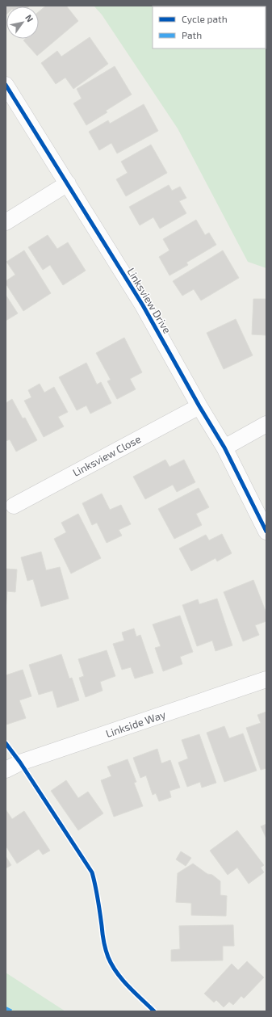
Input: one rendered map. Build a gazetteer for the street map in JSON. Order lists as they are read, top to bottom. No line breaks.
{"streets":{"street":["Linksview Drive","Linksview Close","Linkside Way"]},"crossings":[["Linksview Drive","Linksview Close"]],"legend":["Cycle path","Path"],"north":"top right"}
